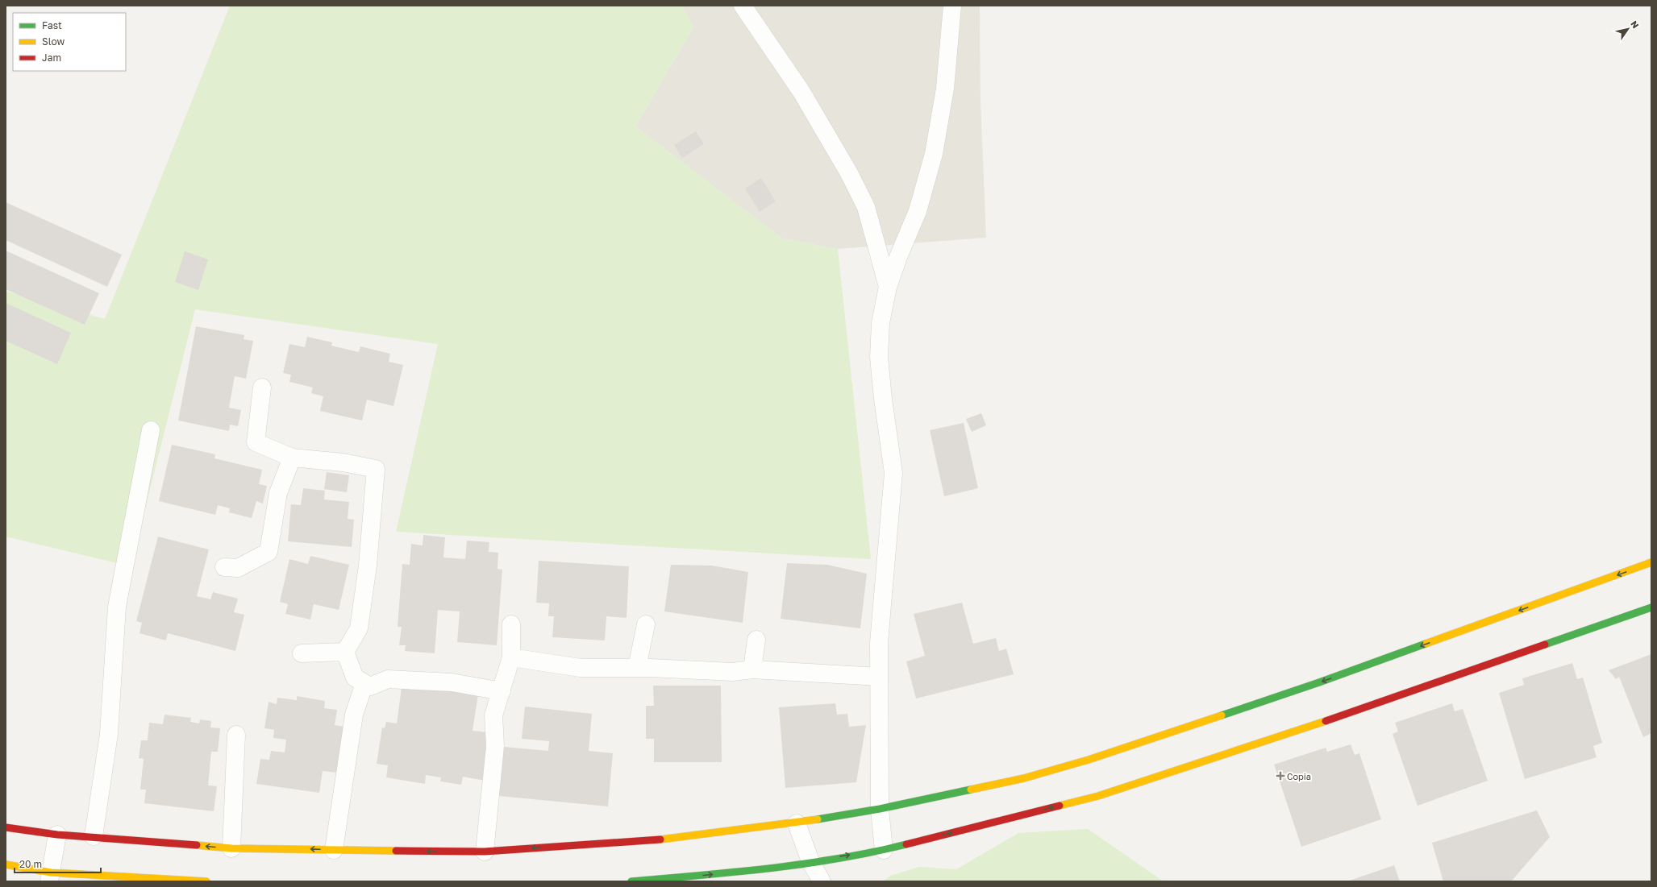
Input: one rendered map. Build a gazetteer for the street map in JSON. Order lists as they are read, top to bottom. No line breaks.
{"places":{"health":["Copia"]},"legend":["Fast","Slow","Jam"],"scale_bar":"20 m","north":"top right"}
